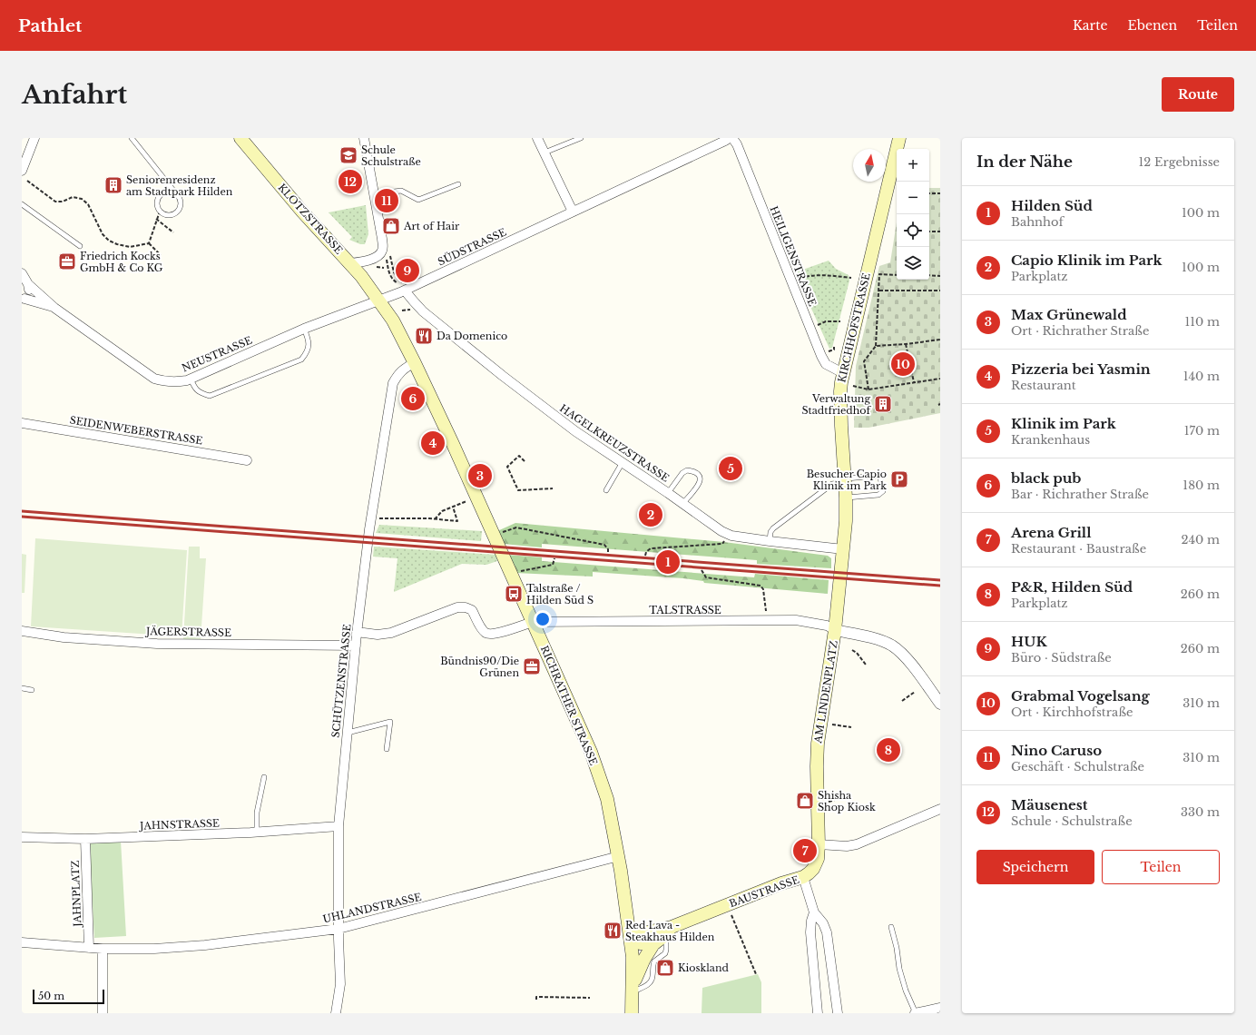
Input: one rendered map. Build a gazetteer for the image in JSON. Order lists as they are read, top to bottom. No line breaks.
{"streets":{"main road":["KLOTZSTRASSE","KIRCHHOFSTRASSE","AM LINDENPLATZ","RICHRATHER STRASSE","BAUSTRASSE"],"street":["SÜDSTRASSE","HEILIGENSTRASSE","NEUSTRASSE","SEIDENWEBERSTRASSE","HAGELKREUZSTRASSE","TALSTRASSE","JÄGERSTRASSE","SCHÜTZENSTRASSE","JAHNSTRASSE","JAHNPLATZ","UHLANDSTRASSE"]},"crossings":[["KLOTZSTRASSE","SÜDSTRASSE"],["KLOTZSTRASSE","NEUSTRASSE"],["KLOTZSTRASSE","RICHRATHER STRASSE"],["SÜDSTRASSE","NEUSTRASSE"],["SÜDSTRASSE","HAGELKREUZSTRASSE"],["SÜDSTRASSE","RICHRATHER STRASSE"],["HEILIGENSTRASSE","KIRCHHOFSTRASSE"],["KIRCHHOFSTRASSE","HAGELKREUZSTRASSE"],["KIRCHHOFSTRASSE","TALSTRASSE"],["KIRCHHOFSTRASSE","AM LINDENPLATZ"],["NEUSTRASSE","RICHRATHER STRASSE"],["TALSTRASSE","SCHÜTZENSTRASSE"],["TALSTRASSE","AM LINDENPLATZ"],["TALSTRASSE","RICHRATHER STRASSE"],["JÄGERSTRASSE","SCHÜTZENSTRASSE"],["SCHÜTZENSTRASSE","RICHRATHER STRASSE"],["SCHÜTZENSTRASSE","JAHNSTRASSE"],["SCHÜTZENSTRASSE","UHLANDSTRASSE"],["AM LINDENPLATZ","BAUSTRASSE"],["RICHRATHER STRASSE","BAUSTRASSE"],["RICHRATHER STRASSE","UHLANDSTRASSE"],["JAHNSTRASSE","JAHNPLATZ"],["JAHNPLATZ","UHLANDSTRASSE"]],"places":{"school or university":["Schule Schulstraße"],"building":["Seniorenresidenz am Stadtpark Hilden","Verwaltung Stadtfriedhof"],"shop":["Art of Hair","Shisha Shop Kiosk","Kioskland"],"office":["Friedrich Kocks GmbH & Co KG","Bündnis90/Die Grünen"],"restaurant":["Da Domenico","Red Lava - Steakhaus Hilden"],"parking":["Besucher Capio Klinik im Park"],"bus stop":["Talstraße / Hilden Süd S"]},"scale_bar":"50 m","north":"top","page":{"header":"Pathlet","nav":["Karte","Ebenen","Teilen"],"buttons":["Route",["Speichern","Teilen"]],"title":"Anfahrt","heading":["In der Nähe","12 Ergebnisse"],"map_buttons":["+","−"],"pins":["12","11","9","10","6","4","5","3","2","1","8","7"],"list":[{"mark":"1","name":"Hilden Süd","note":"Bahnhof","value":"100 m"},{"mark":"2","name":"Capio Klinik im Park","note":"Parkplatz","value":"100 m"},{"mark":"3","name":"Max Grünewald","note":"Ort · Richrather Straße","value":"110 m"},{"mark":"4","name":"Pizzeria bei Yasmin","note":"Restaurant","value":"140 m"},{"mark":"5","name":"Klinik im Park","note":"Krankenhaus","value":"170 m"},{"mark":"6","name":"black pub","note":"Bar · Richrather Straße","value":"180 m"},{"mark":"7","name":"Arena Grill","note":"Restaurant · Baustraße","value":"240 m"},{"mark":"8","name":"P&R, Hilden Süd","note":"Parkplatz","value":"260 m"},{"mark":"9","name":"HUK","note":"Büro · Südstraße","value":"260 m"},{"mark":"10","name":"Grabmal Vogelsang","note":"Ort · Kirchhofstraße","value":"310 m"},{"mark":"11","name":"Nino Caruso","note":"Geschäft · Schulstraße","value":"310 m"},{"mark":"12","name":"Mäusenest","note":"Schule · Schulstraße","value":"330 m"}],"scale":"50 m"}}
